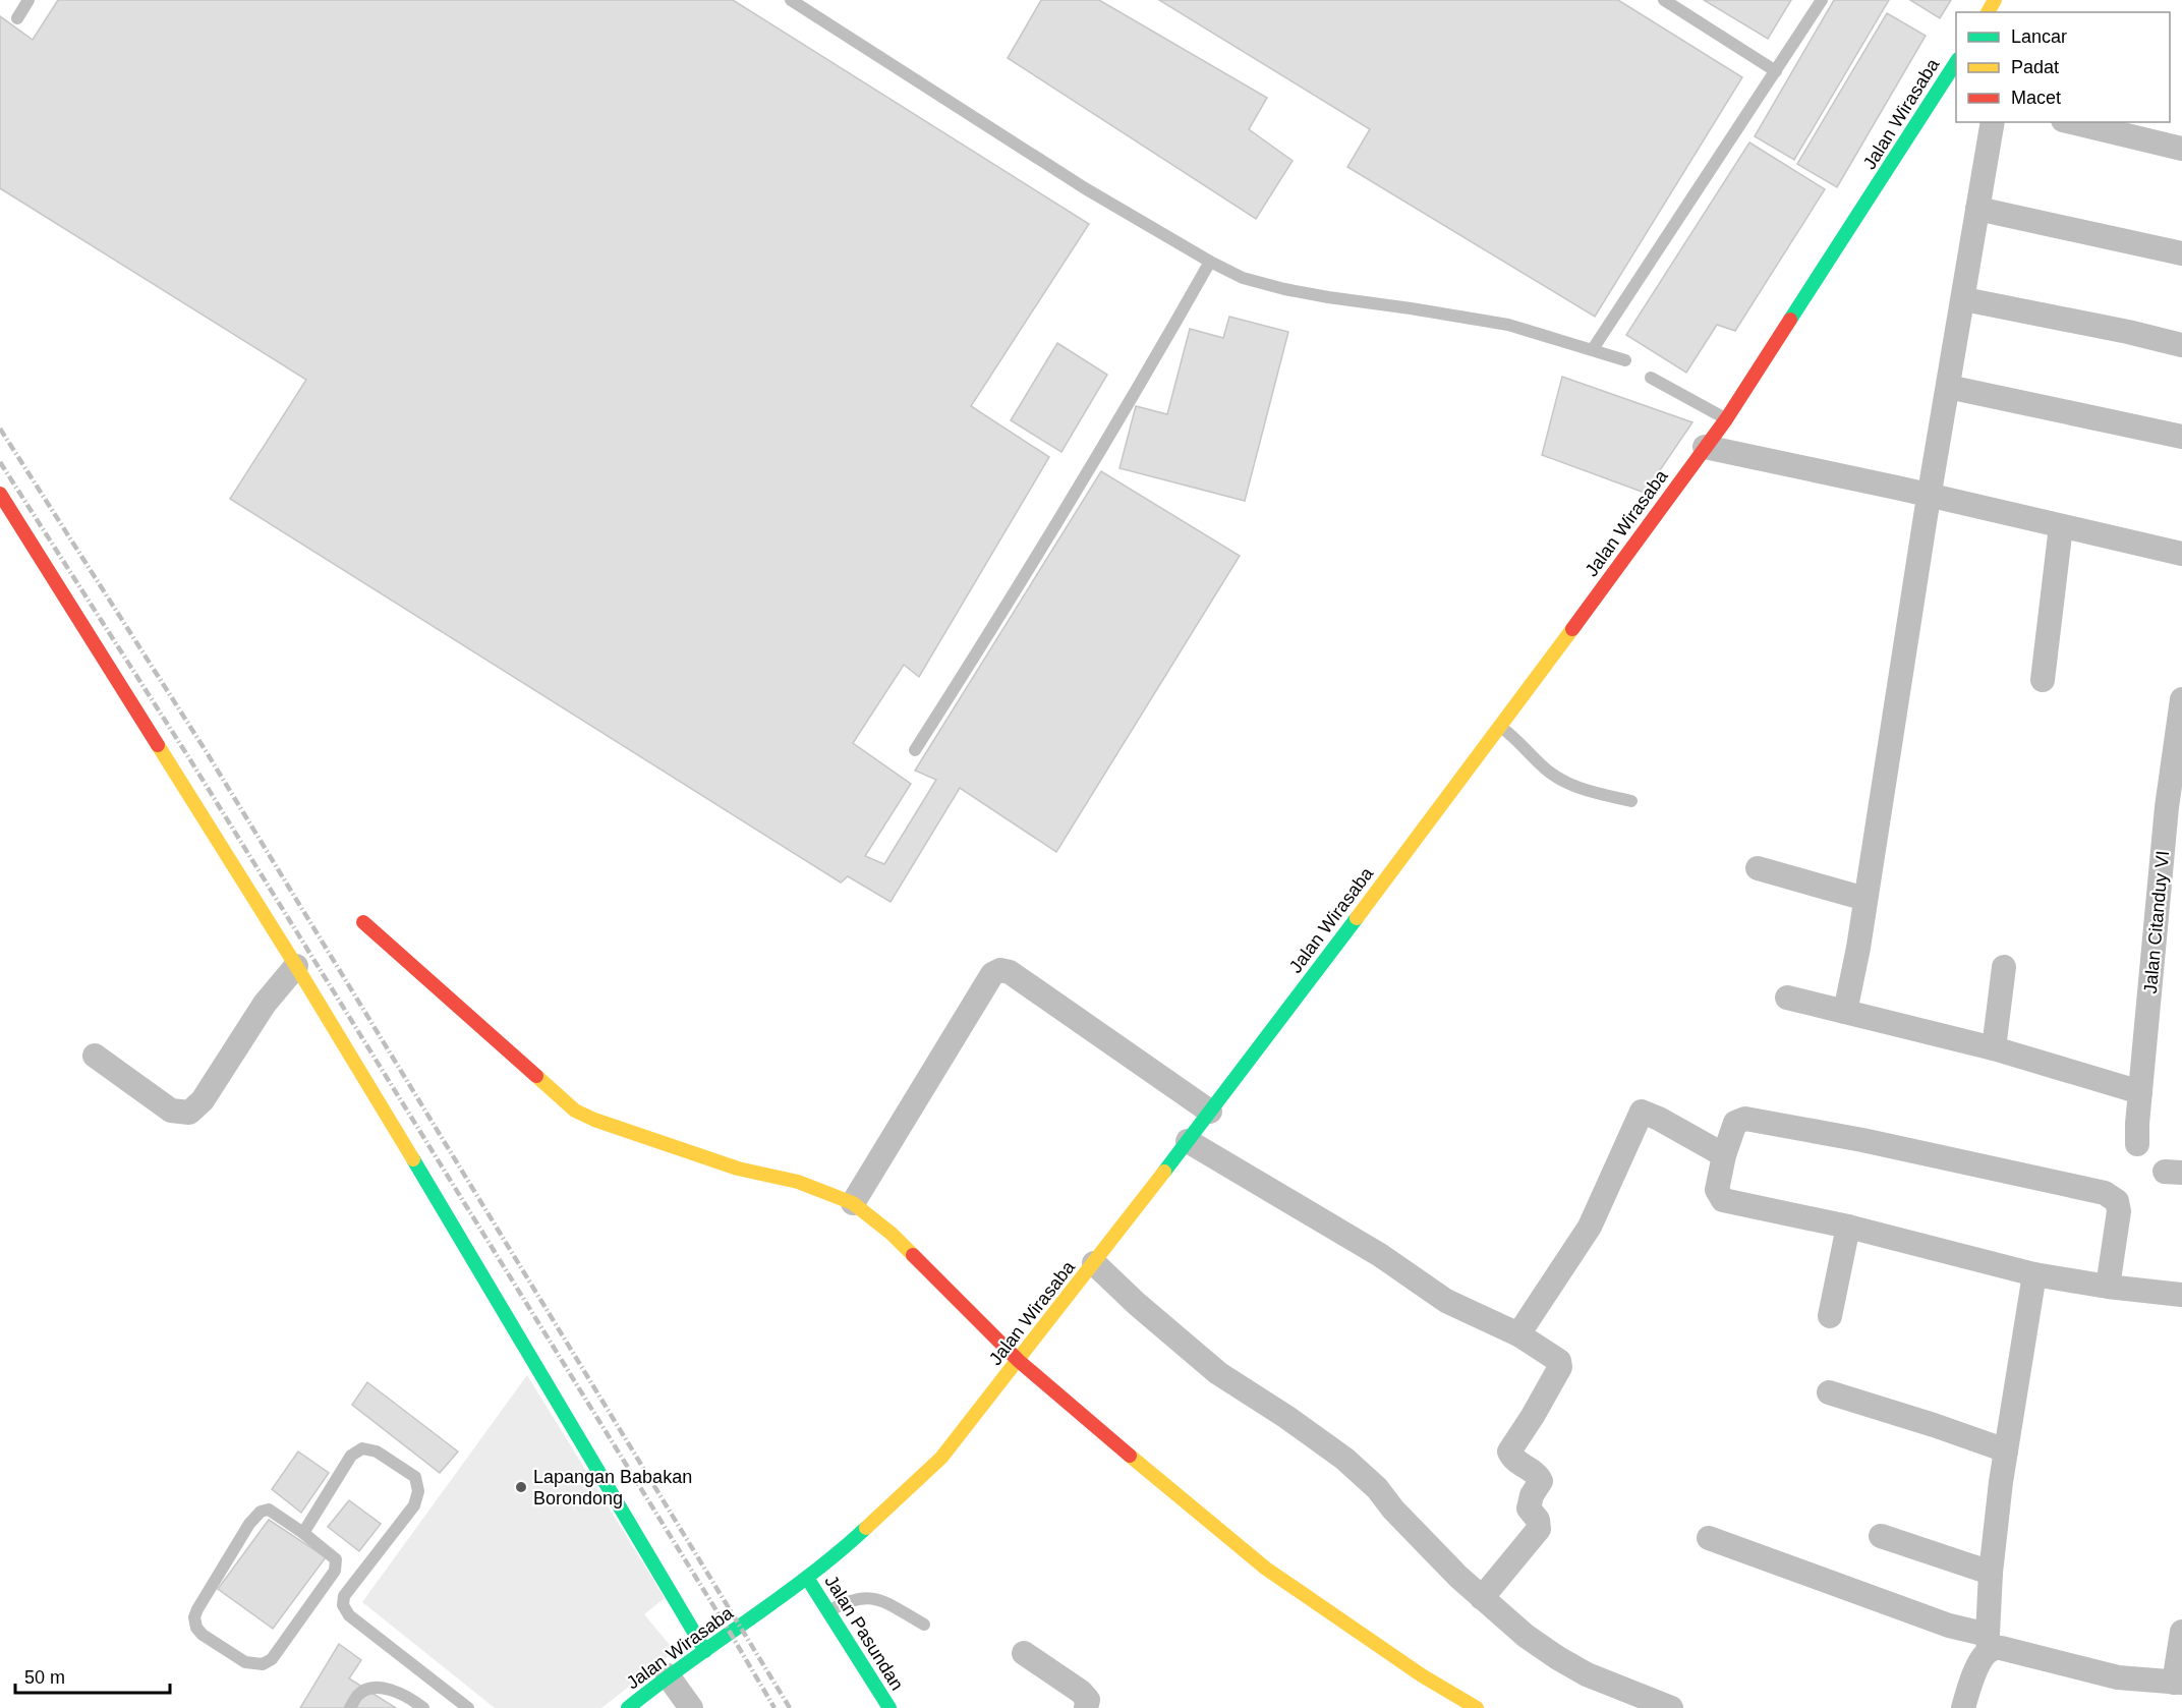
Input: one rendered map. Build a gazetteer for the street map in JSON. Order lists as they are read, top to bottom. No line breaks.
{"streets":{"street":["Jalan Wirasaba","Jalan Citanduy VI","Jalan Pasundan"]},"crossings":[["Jalan Wirasaba","Jalan Pasundan"]],"places":["Lapangan Babakan Borondong"],"legend":["Lancar","Padat","Macet"],"scale_bar":"50 m"}
